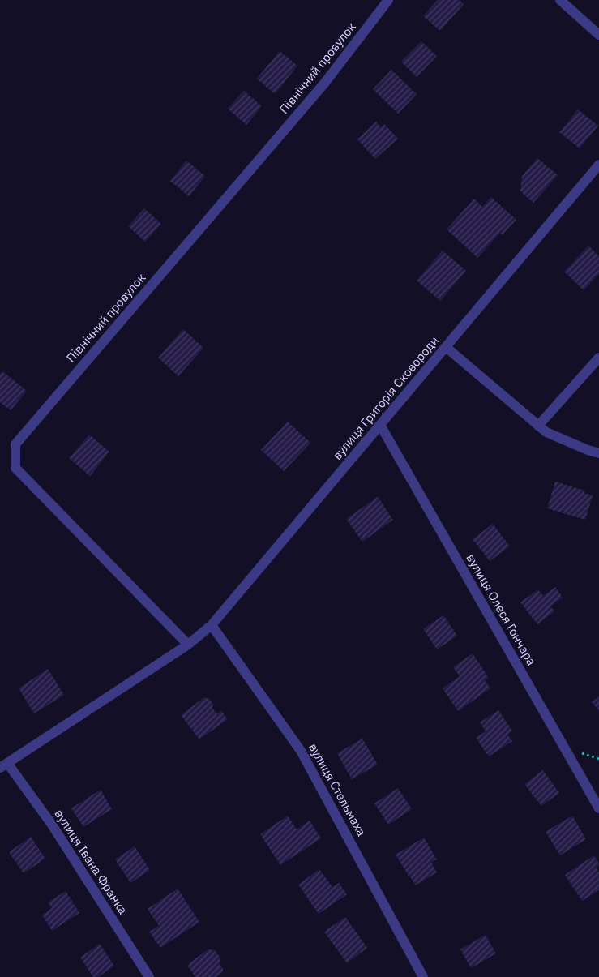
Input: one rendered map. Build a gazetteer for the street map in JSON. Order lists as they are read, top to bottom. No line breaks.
{"streets":{"street":["Північний провулок","вулиця Григорія Сковороди","вулиця Олеся Гончара","вулиця Стельмаха","вулиця Івана Франка"]},"crossings":[["Північний провулок","вулиця Григорія Сковороди"],["вулиця Григорія Сковороди","вулиця Олеся Гончара"],["вулиця Григорія Сковороди","вулиця Стельмаха"],["вулиця Григорія Сковороди","вулиця Івана Франка"]]}
